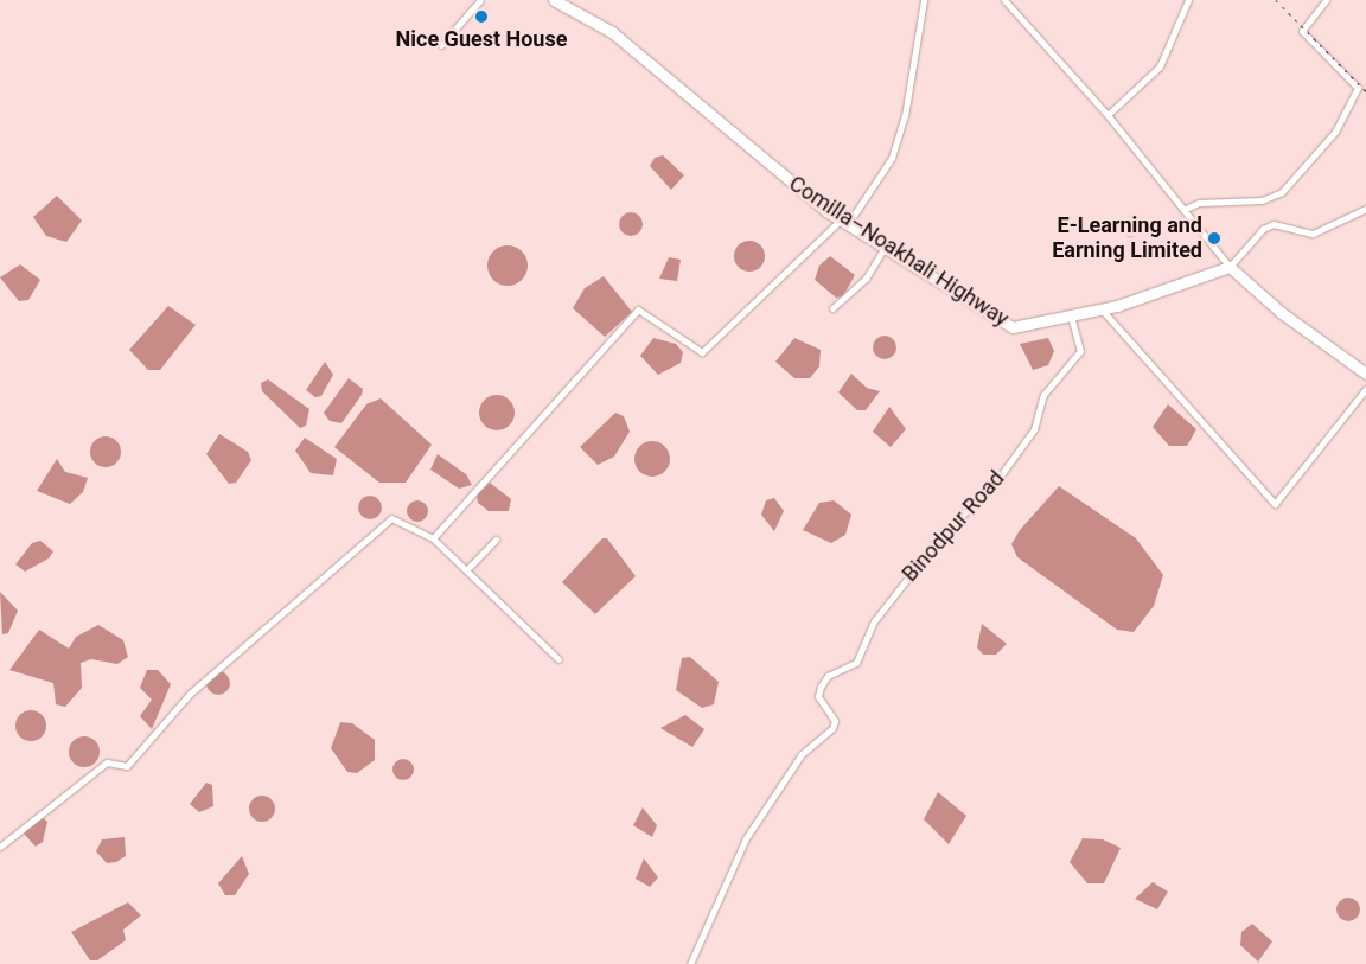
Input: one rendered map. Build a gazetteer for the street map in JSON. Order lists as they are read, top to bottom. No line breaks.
{"streets":{"highway":["Comilla–Noakhali Highway"],"street":["Binodpur Road"]},"crossings":[["Comilla–Noakhali Highway","Binodpur Road"]],"places":["Nice Guest House","E-Learning and Earning Limited"]}
